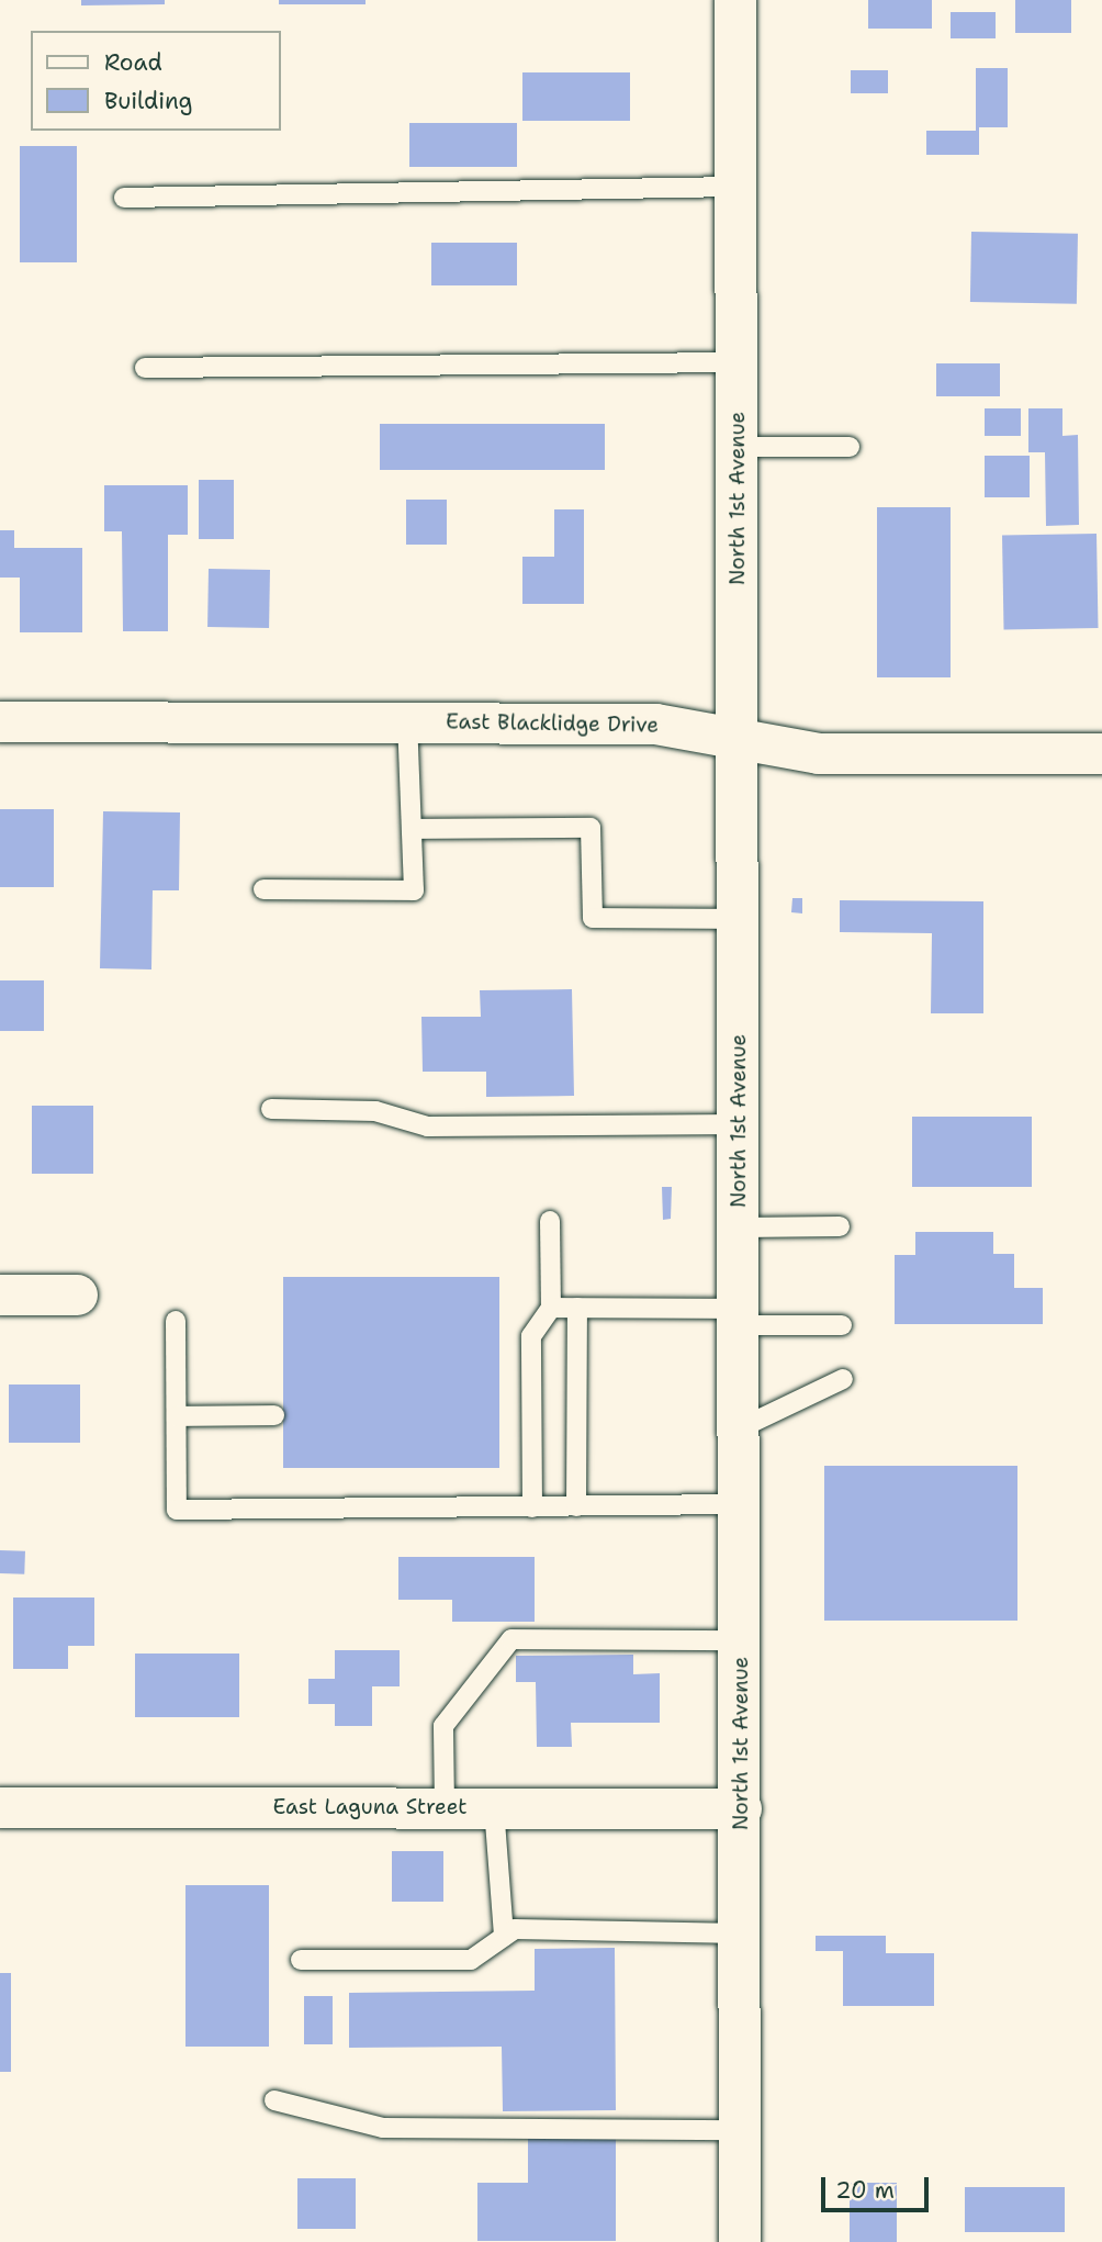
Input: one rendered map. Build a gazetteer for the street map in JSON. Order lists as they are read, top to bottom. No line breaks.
{"streets":{"main road":["North 1st Avenue"],"street":["East Blacklidge Drive","East Laguna Street"]},"crossings":[["North 1st Avenue","East Blacklidge Drive"],["North 1st Avenue","East Laguna Street"]],"legend":["Road","Building"],"scale_bar":"20 m"}
